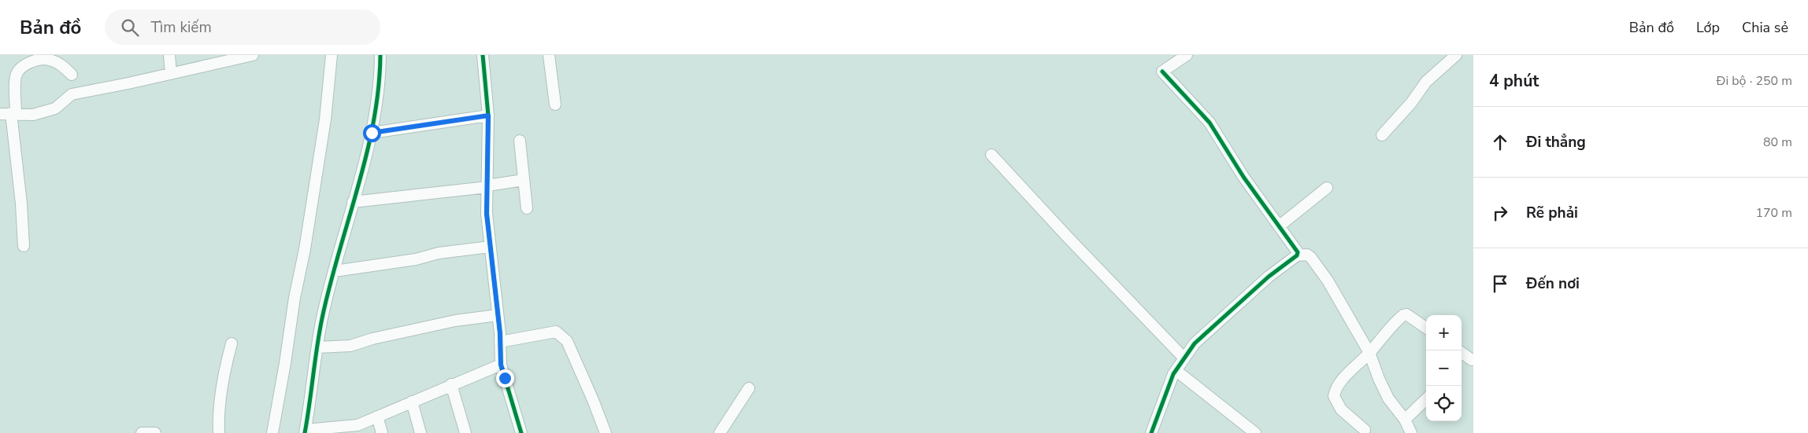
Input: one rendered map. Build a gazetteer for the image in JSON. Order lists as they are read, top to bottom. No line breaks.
{"page":{"header":"Bản đồ","search":"Tìm kiếm","nav":["Bản đồ","Lớp","Chia sẻ"],"heading":["4 phút","Đi bộ · 250 m"],"list":[["Đi thẳng","80 m"],["Rẽ phải","170 m"],"Đến nơi"],"map_buttons":["+","−"]}}
